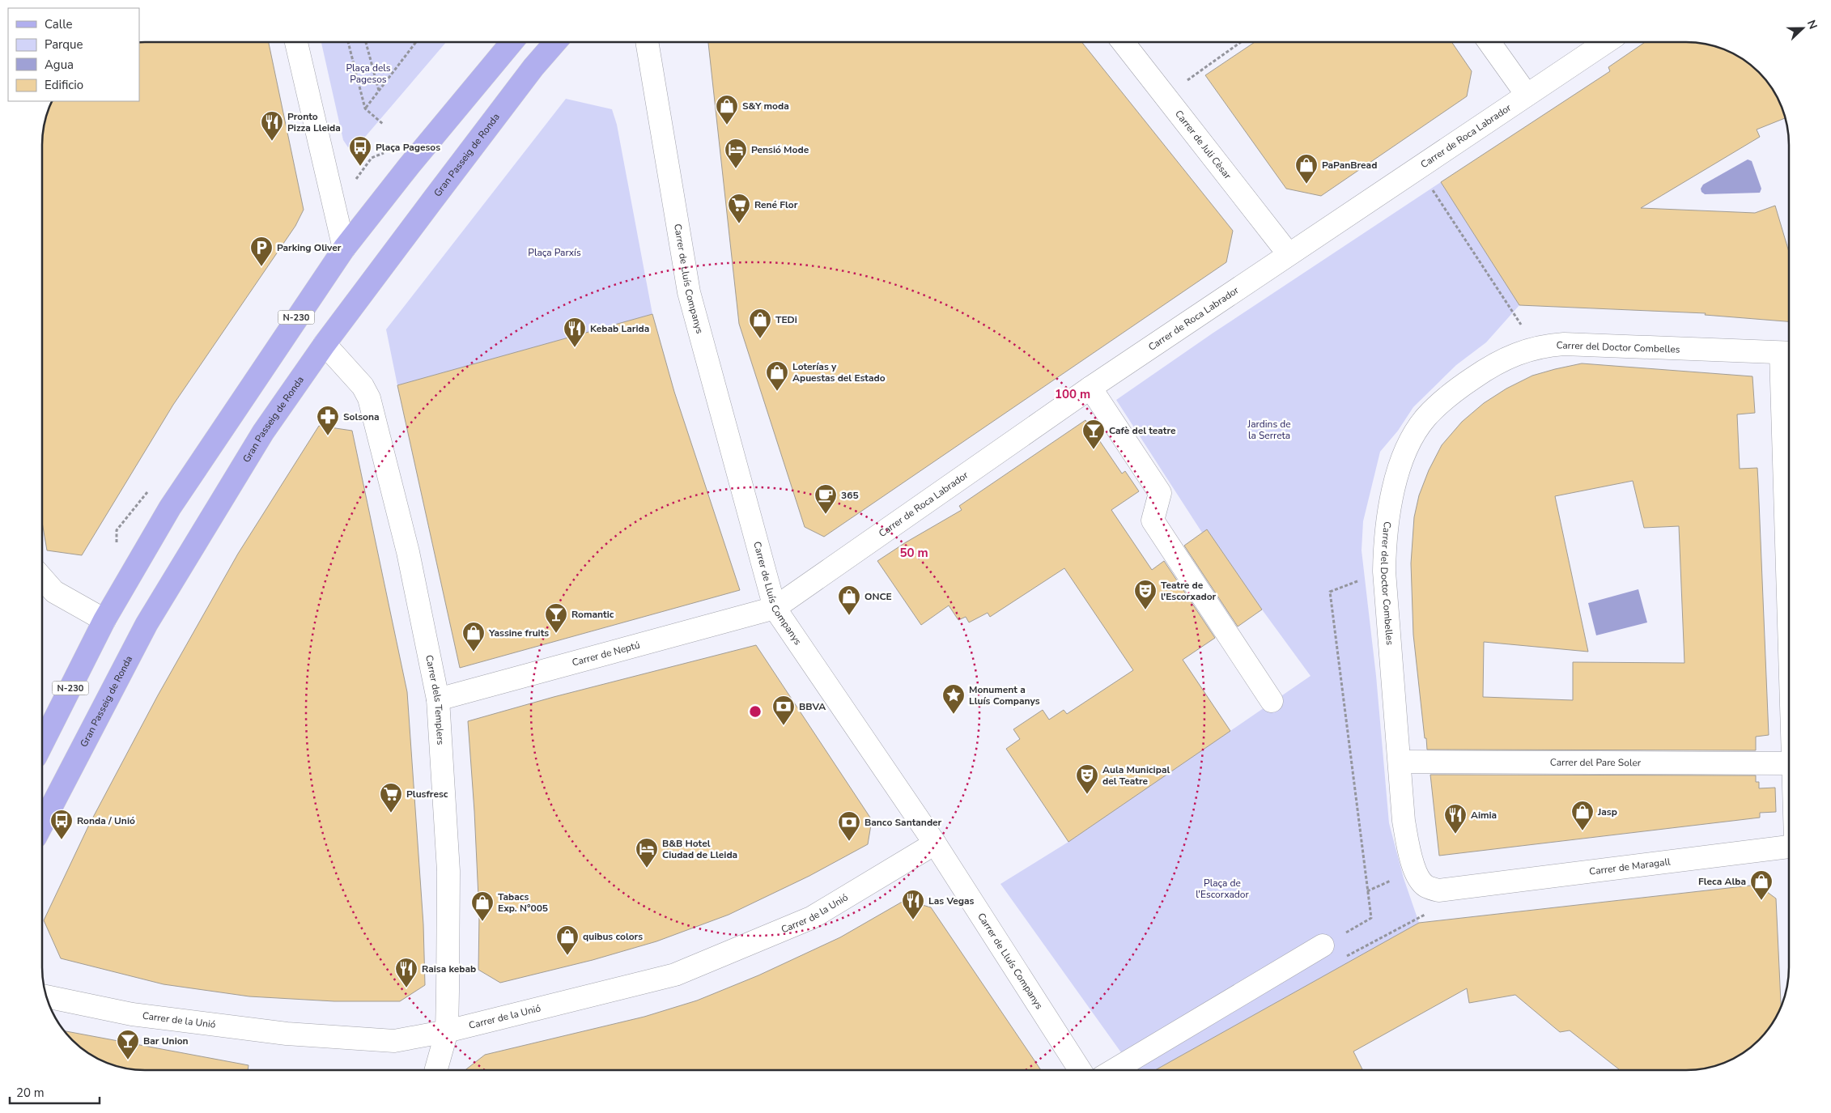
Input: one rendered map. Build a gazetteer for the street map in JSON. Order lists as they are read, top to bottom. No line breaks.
{"streets":{"main road":["Gran Passeig de Ronda","N-230"],"street":["Carrer de Roca Labrador","Carrer de Juli Cèsar","Carrer de Lluís Companys","Carrer del Doctor Combelles","Carrer de Neptú","Carrer dels Templers","Carrer del Pare Soler","Carrer de Maragall","Carrer de la Unió"]},"crossings":[["Carrer de Roca Labrador","Carrer de Juli Cèsar"],["Carrer de Roca Labrador","Carrer de Lluís Companys"],["Carrer de Roca Labrador","Carrer de Neptú"],["Gran Passeig de Ronda","Carrer dels Templers"],["Carrer de Lluís Companys","Carrer de Neptú"],["Carrer de Lluís Companys","Carrer de la Unió"],["Carrer del Doctor Combelles","Carrer del Pare Soler"],["Carrer del Doctor Combelles","Carrer de Maragall"],["Carrer de Neptú","Carrer dels Templers"],["Carrer dels Templers","Carrer de la Unió"]],"parks":["Plaça dels Pagesos","Plaça Parxís","Jardins de la Serreta","Plaça de l'Escorxador"],"places":{"shop":["S&Y moda","PaPanBread","TEDi","Loterías y Apuestas del Estado","ONCE","Yassine fruits","Jasp","Fleca Alba","Tabacs Exp. N°005","quibus colors"],"restaurant":["Pronto Pizza Lleida","Kebab Larida","Aimia","Las Vegas","Raisa kebab"],"bus stop":["Plaça Pagesos","Ronda / Unió"],"hotel":["Pensió Mode","B&B Hotel Ciudad de Lleida"],"supermarket":["René Flor","Plusfresc"],"parking":["Parking Oliver"],"pharmacy":["Solsona"],"bar":["Cafè del teatre","Romantic","Bar Union"],"cafe":["365"],"theatre":["Teatre de l'Escorxador","Aula Municipal del Teatre"],"place":["Monument a Lluís Companys"],"bank":["BBVA","Banco Santander"]},"legend":["Calle","Parque","Agua","Edificio"],"scale_bar":"20 m","north":"right","rings":["100 m","50 m"]}
